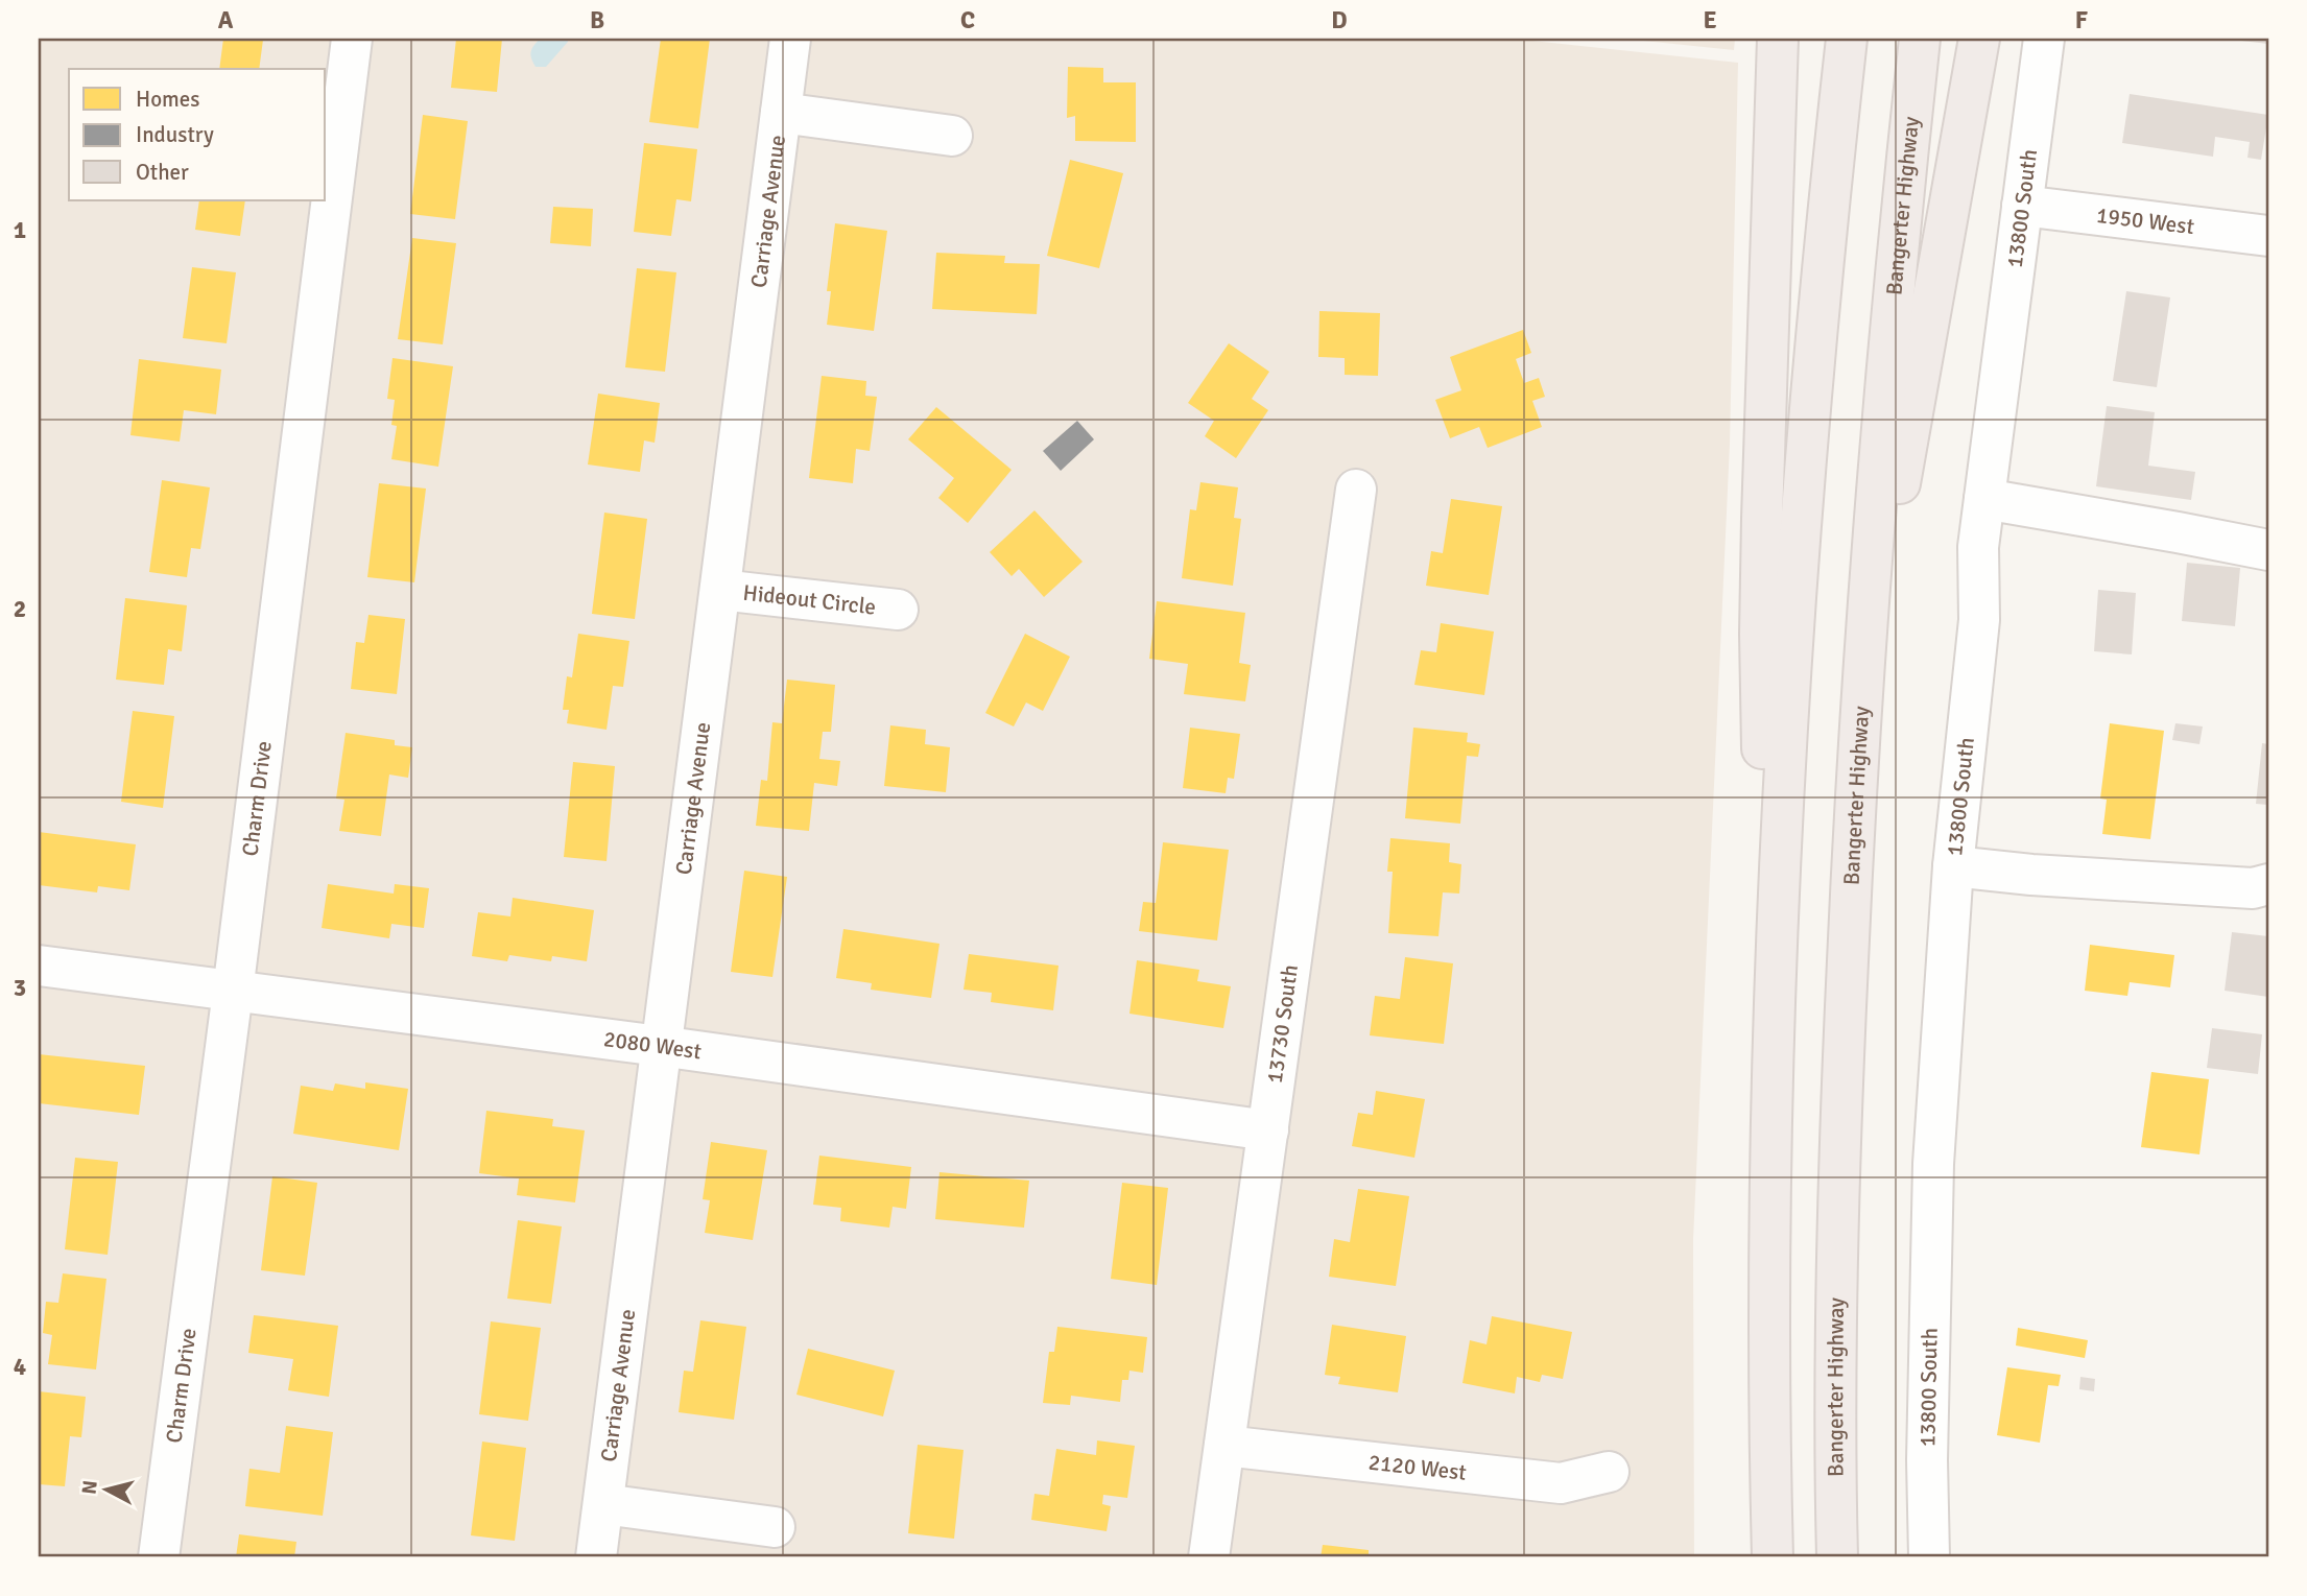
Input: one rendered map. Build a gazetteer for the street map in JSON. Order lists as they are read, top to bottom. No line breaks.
{"streets":{"highway":["Bangerter Highway"],"street":["13800 South","Carriage Avenue","1950 West","Hideout Circle","Charm Drive","13730 South","2080 West","2120 West"]},"crossings":[["13800 South","1950 West"],["Carriage Avenue","Hideout Circle"],["Carriage Avenue","2080 West"],["Charm Drive","2080 West"],["13730 South","2080 West"],["13730 South","2120 West"]],"legend":["Homes","Industry","Other"],"north":"left","grid":{"columns":["A","B","C","D","E","F"],"rows":["1","2","3","4"]}}
